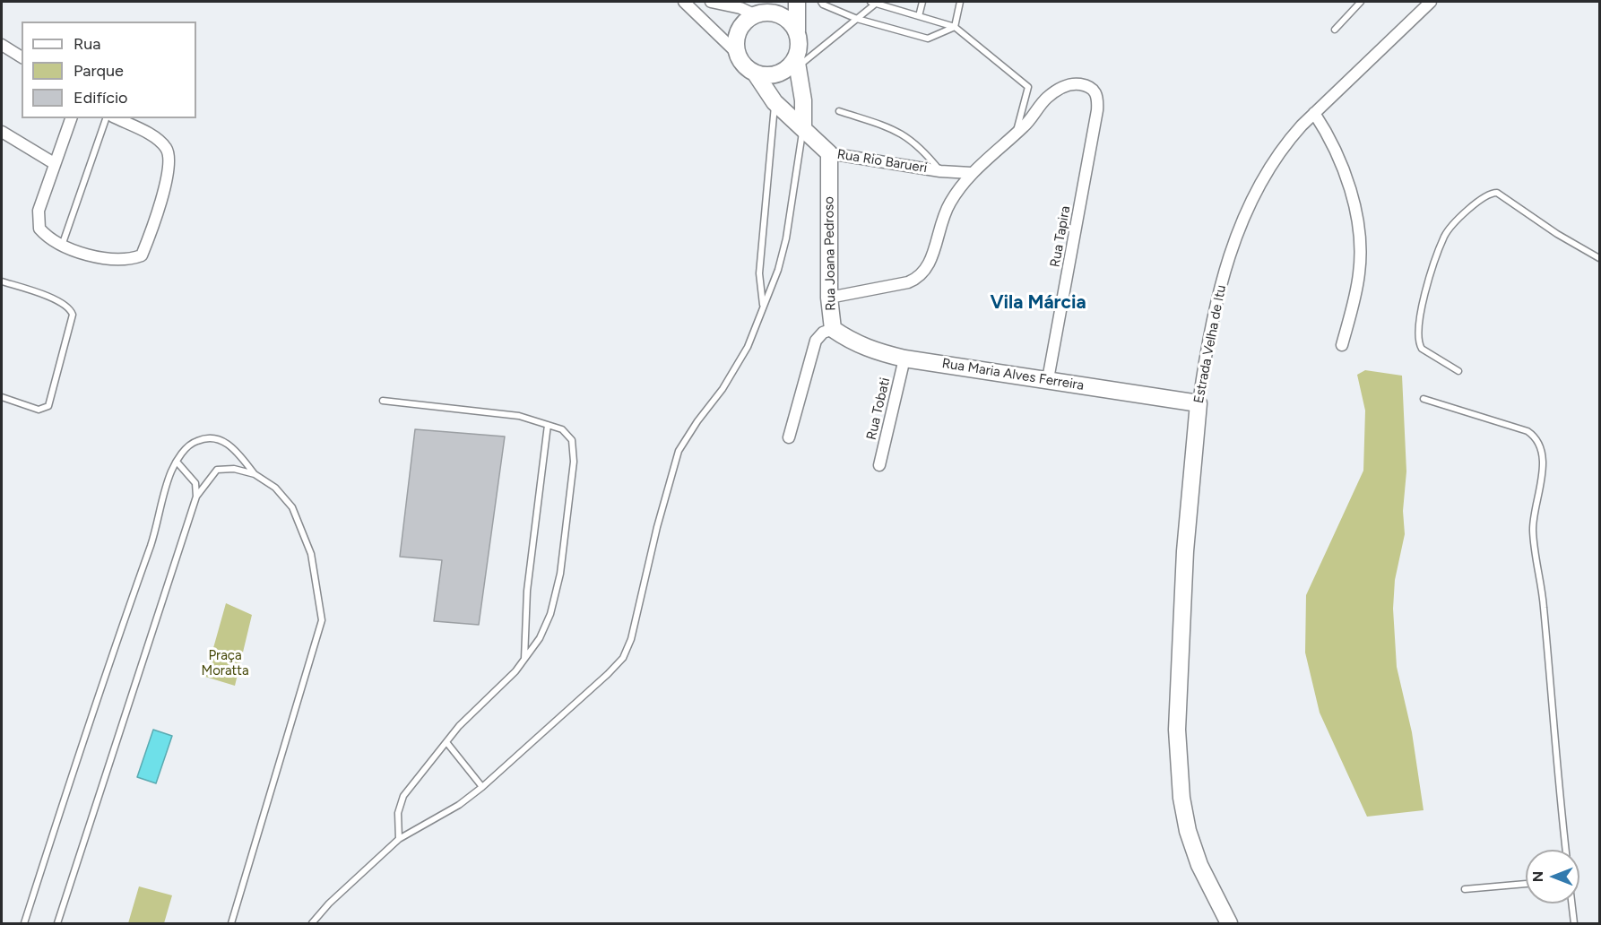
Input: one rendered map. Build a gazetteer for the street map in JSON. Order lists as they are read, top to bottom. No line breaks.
{"streets":{"street":["Rua Rio Barueri","Rua Tapira","Rua Joana Pedroso","Estrada Velha de Itu","Rua Maria Alves Ferreira","Rua Tobati"]},"crossings":[["Rua Rio Barueri","Rua Joana Pedroso"],["Rua Tapira","Rua Maria Alves Ferreira"],["Rua Joana Pedroso","Rua Maria Alves Ferreira"],["Estrada Velha de Itu","Rua Maria Alves Ferreira"],["Rua Maria Alves Ferreira","Rua Tobati"]],"districts":["Vila Márcia"],"parks":["Praça Moratta"],"legend":["Rua","Parque","Edifício"],"north":"left"}
